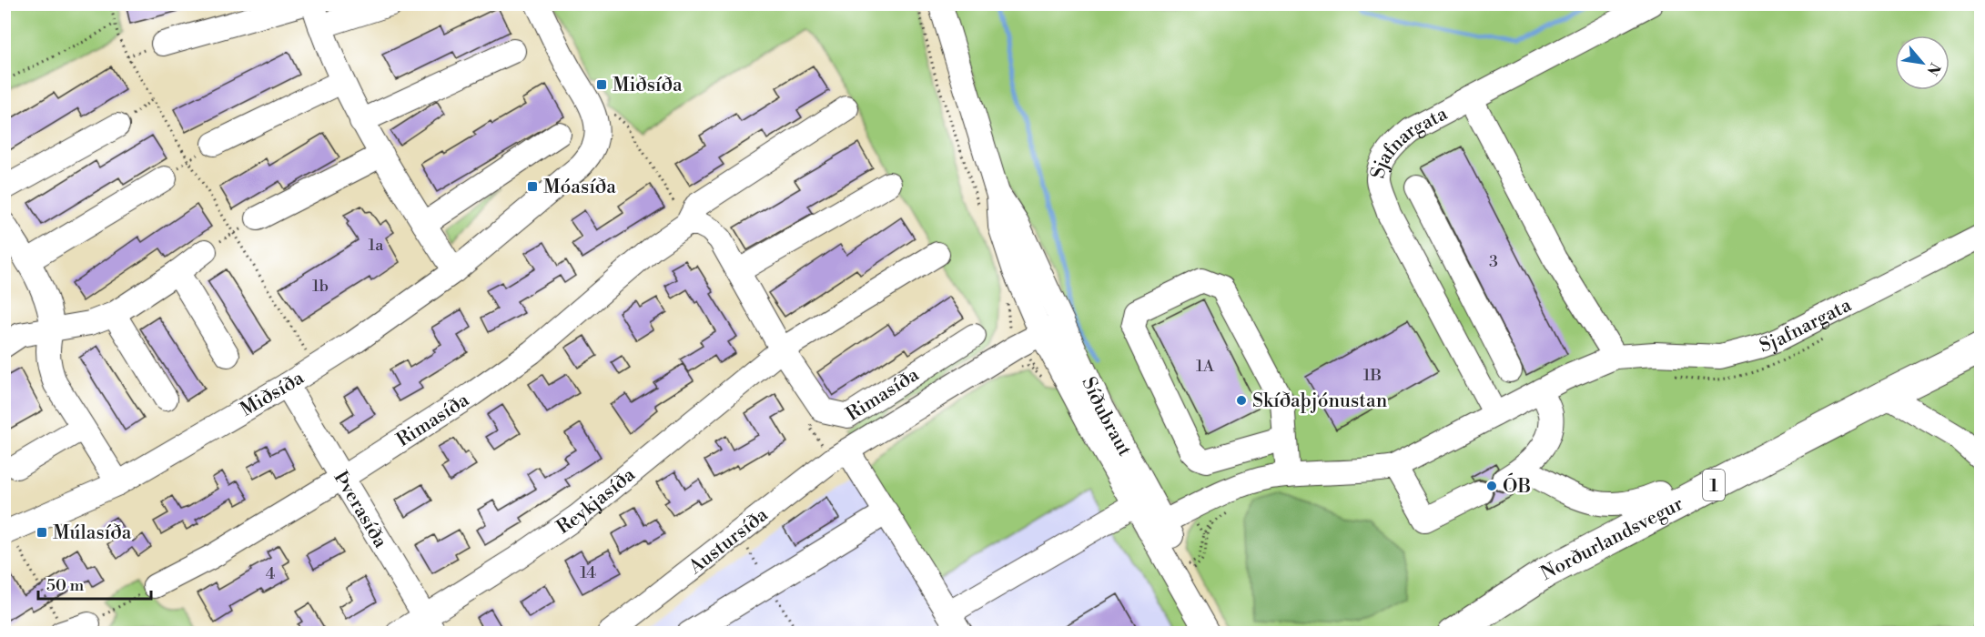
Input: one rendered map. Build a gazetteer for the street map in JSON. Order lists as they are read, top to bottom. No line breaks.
{"streets":{"highway":["1","Norðurlandsvegur"],"street":["Sjafnargata","Rimasíða","Miðsíða","Síðubraut","Reykjasíða","Þverasíða","Austursíða"]},"crossings":[["Sjafnargata","Síðubraut"],["Rimasíða","Reykjasíða"],["Rimasíða","Þverasíða"],["Miðsíða","Þverasíða"],["Síðubraut","Austursíða"],["Reykjasíða","Þverasíða"]],"places":{"transit":["Miðsíða","Móasíða","Múlasíða"],"other":["Skíðaþjónustan","ÓB"]},"house_numbers":["1a","3","1b","1A","1B","14","4"],"scale_bar":"50 m","north":"bottom right"}
